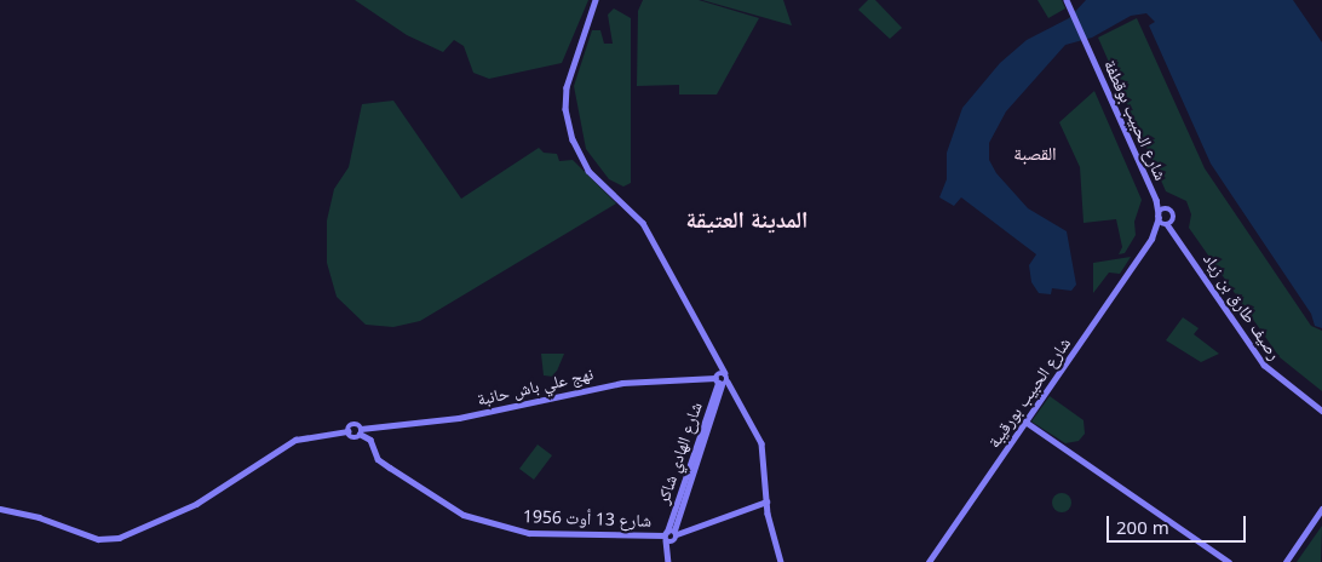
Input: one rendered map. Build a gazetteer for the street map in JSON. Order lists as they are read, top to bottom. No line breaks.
{"streets":{"street":["شارع الحبيب بوقطفة","رصيف طارق بن زياد","نهج علي باش حانبة","شارع الحبيب بورقيبة","شارع الهادي شاكر","شارع 13 أوت 1956"]},"crossings":[["شارع الحبيب بوقطفة","رصيف طارق بن زياد"],["شارع الحبيب بوقطفة","شارع الحبيب بورقيبة"],["رصيف طارق بن زياد","شارع الحبيب بورقيبة"],["نهج علي باش حانبة","شارع الهادي شاكر"],["نهج علي باش حانبة","شارع 13 أوت 1956"],["شارع الهادي شاكر","شارع 13 أوت 1956"]],"districts":["القصبة","المدينة العتيقة"],"scale_bar":"200 m"}
